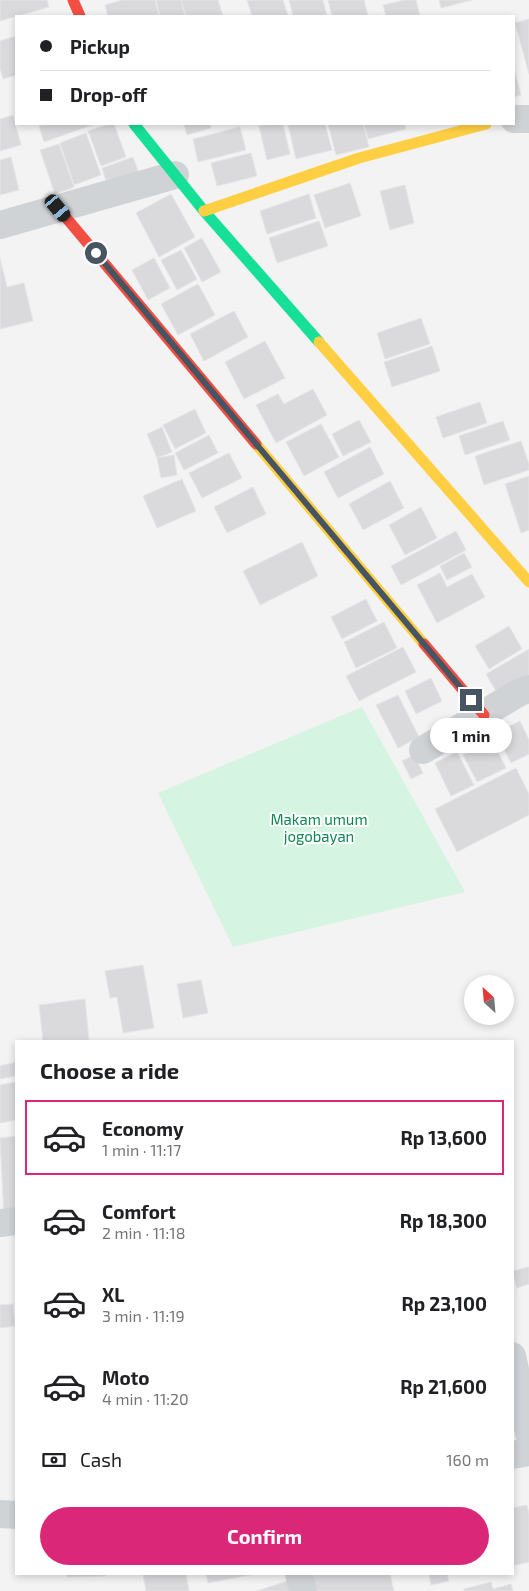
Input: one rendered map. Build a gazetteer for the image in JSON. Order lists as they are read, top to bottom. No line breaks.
{"parks":["Makam umum jogobayan"],"north":"top left","page":{"banner":["Pickup","Drop-off"],"bubble":"1 min","heading":"Choose a ride","list":[{"name":"Economy","note":"1 min · 11:17","value":"Rp 13,600"},{"name":"Comfort","note":"2 min · 11:18","value":"Rp 18,300"},{"name":"XL","note":"3 min · 11:19","value":"Rp 23,100"},{"name":"Moto","note":"4 min · 11:20","value":"Rp 21,600"}],"pay":["Cash","160 m"],"buttons":"Confirm"}}
